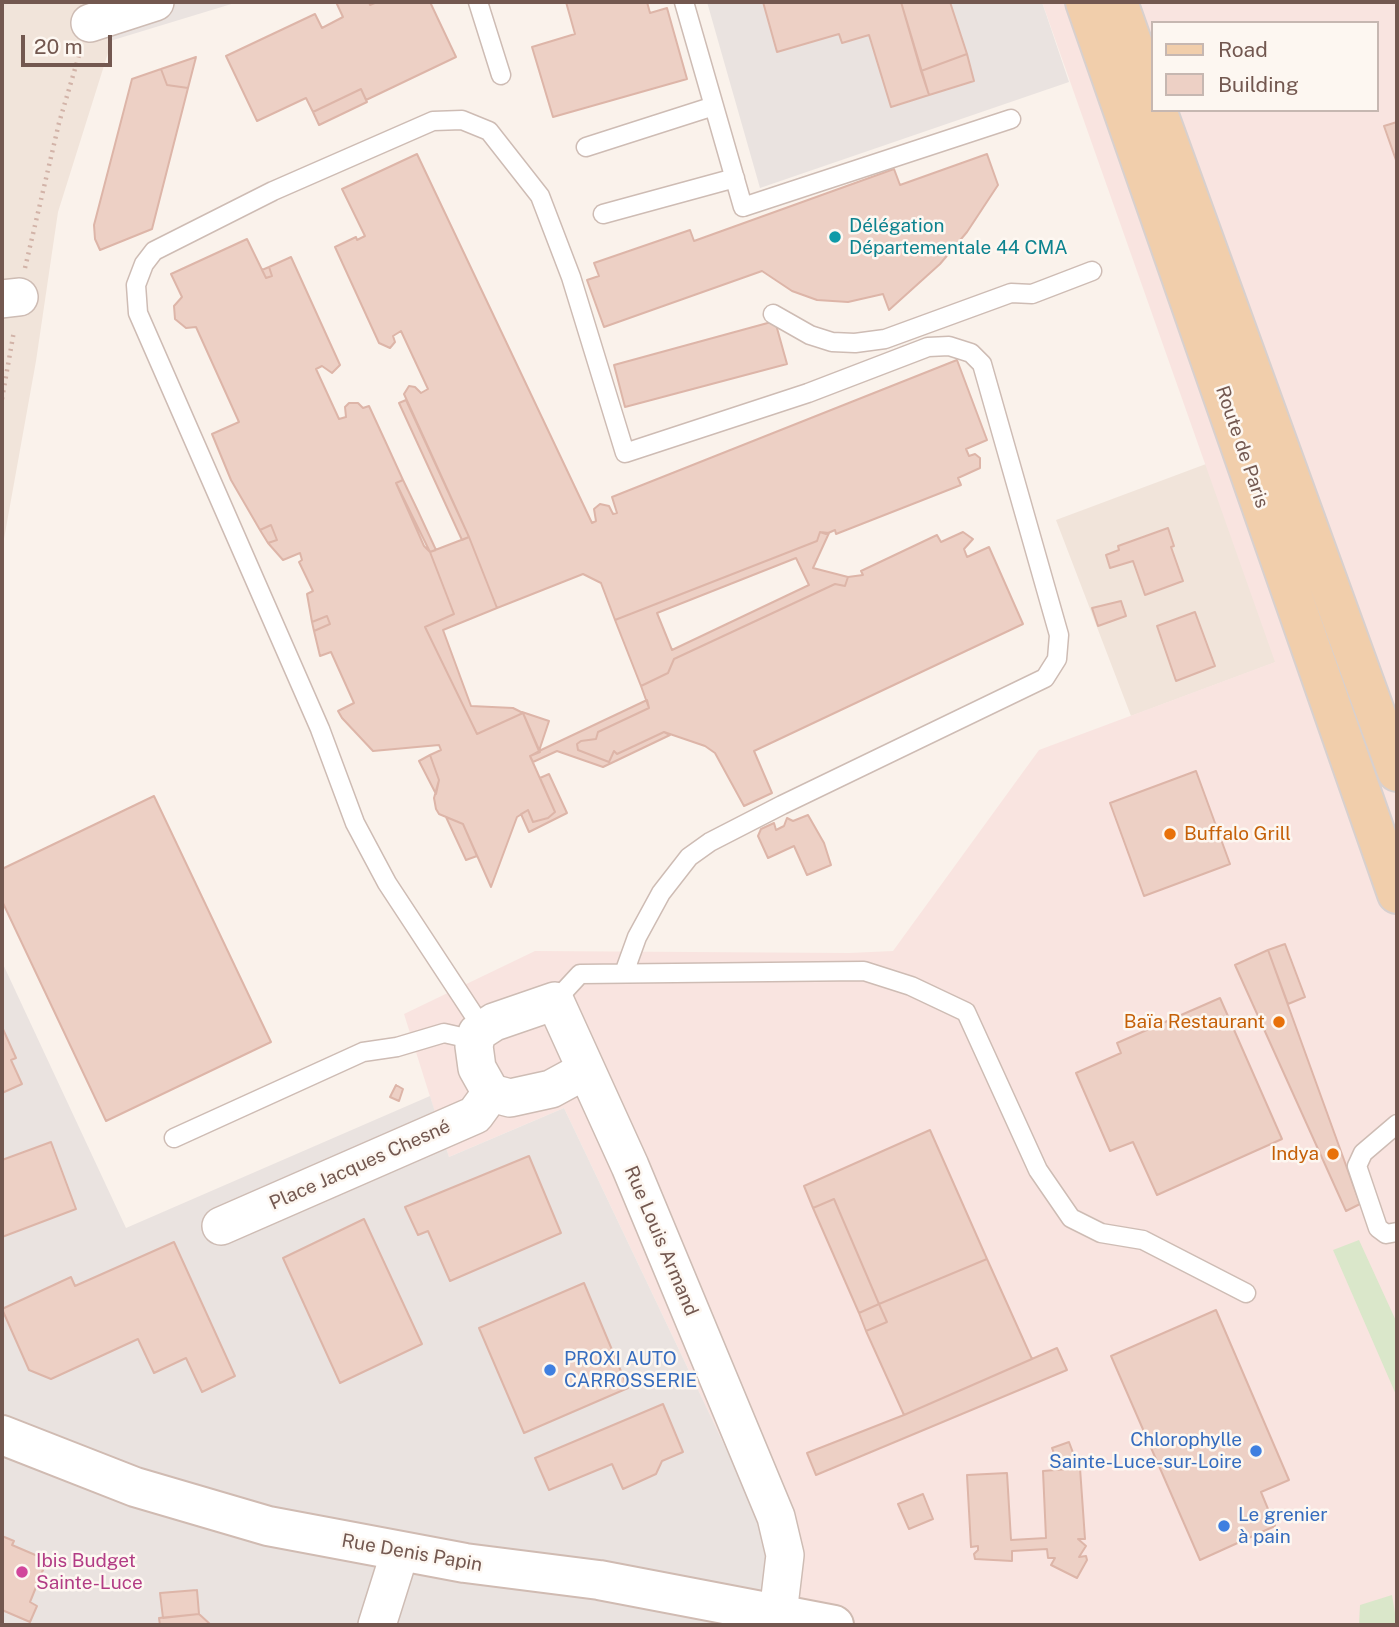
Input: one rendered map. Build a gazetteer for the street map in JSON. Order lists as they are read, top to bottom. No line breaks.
{"streets":{"main road":["Route de Paris"],"street":["Place Jacques Chesné","Rue Louis Armand","Rue Denis Papin"]},"crossings":[["Place Jacques Chesné","Rue Louis Armand"],["Rue Louis Armand","Rue Denis Papin"]],"places":["Délégation Départementale 44 CMA","Buffalo Grill","Baïa Restaurant","Indya","PROXI AUTO CARROSSERIE","Chlorophylle Sainte-Luce-sur-Loire","Le grenier à pain","Ibis Budget Sainte-Luce"],"legend":["Road","Building"],"scale_bar":"20 m"}
